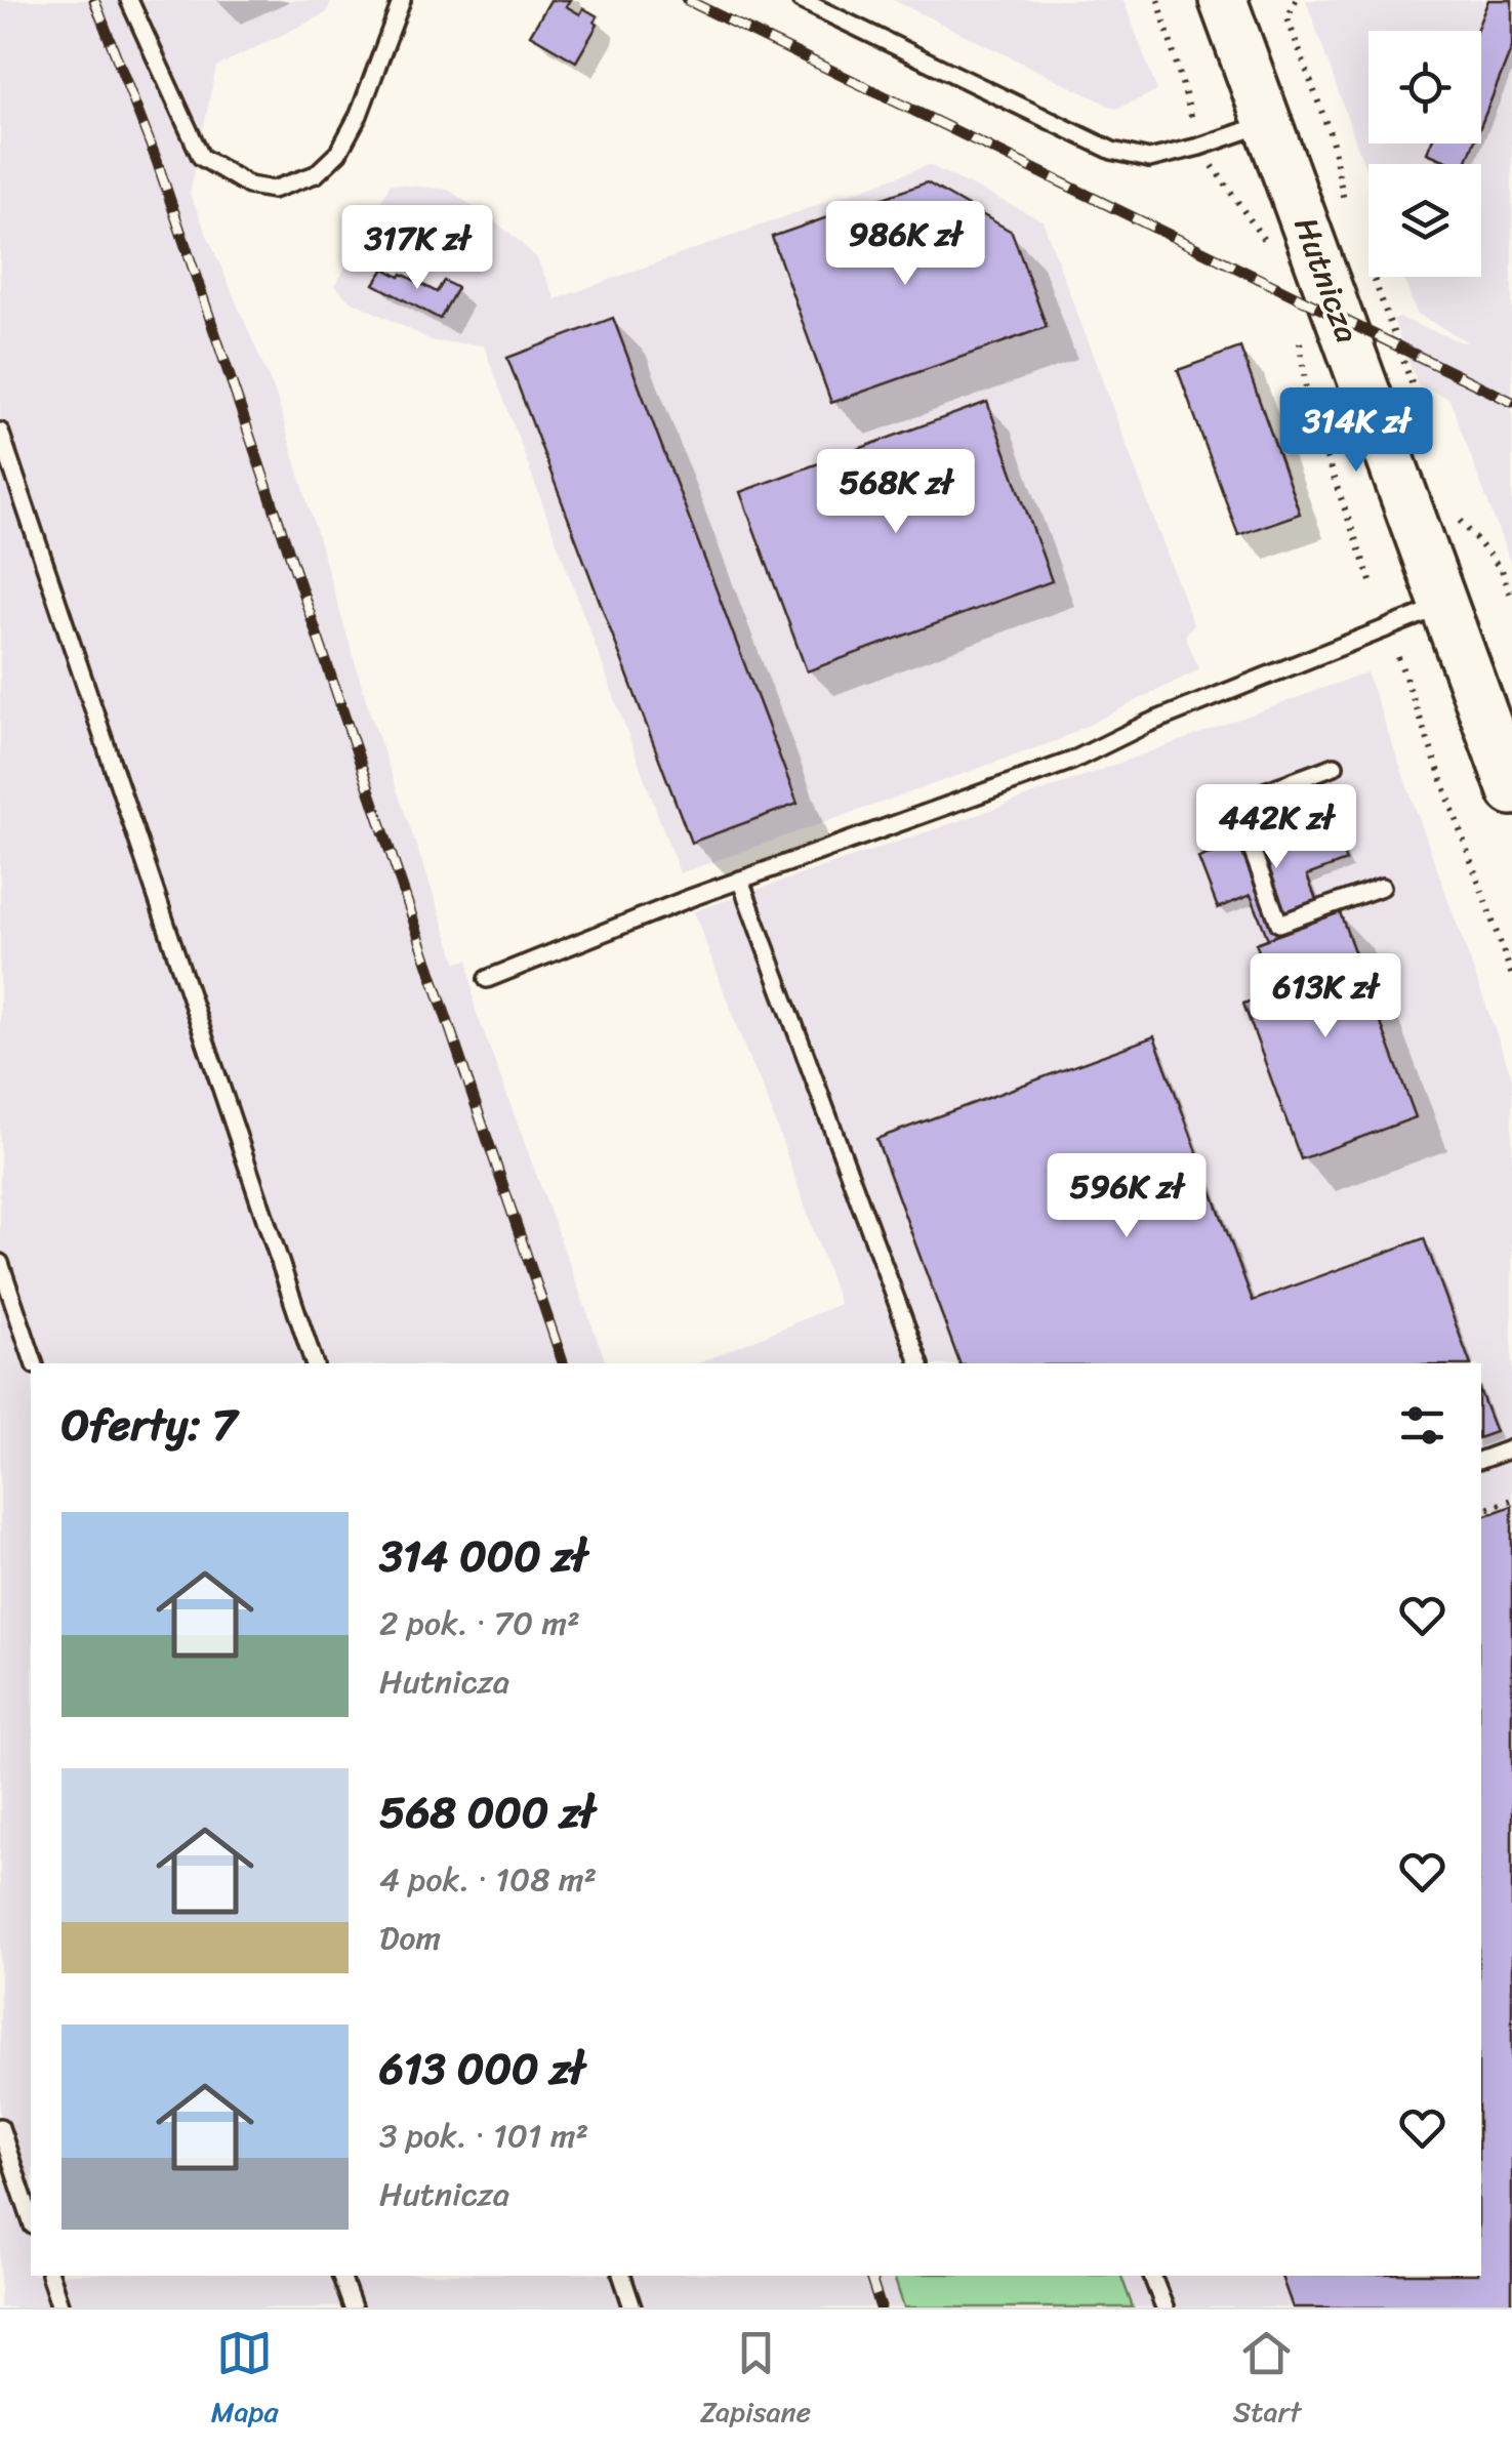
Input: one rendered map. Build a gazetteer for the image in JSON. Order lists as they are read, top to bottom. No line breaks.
{"streets":{"main road":["Hutnicza"]},"page":{"price":["986K zł","317K zł","314K zł","568K zł","442K zł","613K zł","596K zł"],"heading":"Oferty: 7","list":[{"name":"314 000 zł","note":"2 pok. · 70 m² · Hutnicza"},{"name":"568 000 zł","note":"4 pok. · 108 m² · Dom"},{"name":"613 000 zł","note":"3 pok. · 101 m² · Hutnicza"}],"tabs":["Mapa","Zapisane","Start"]}}
